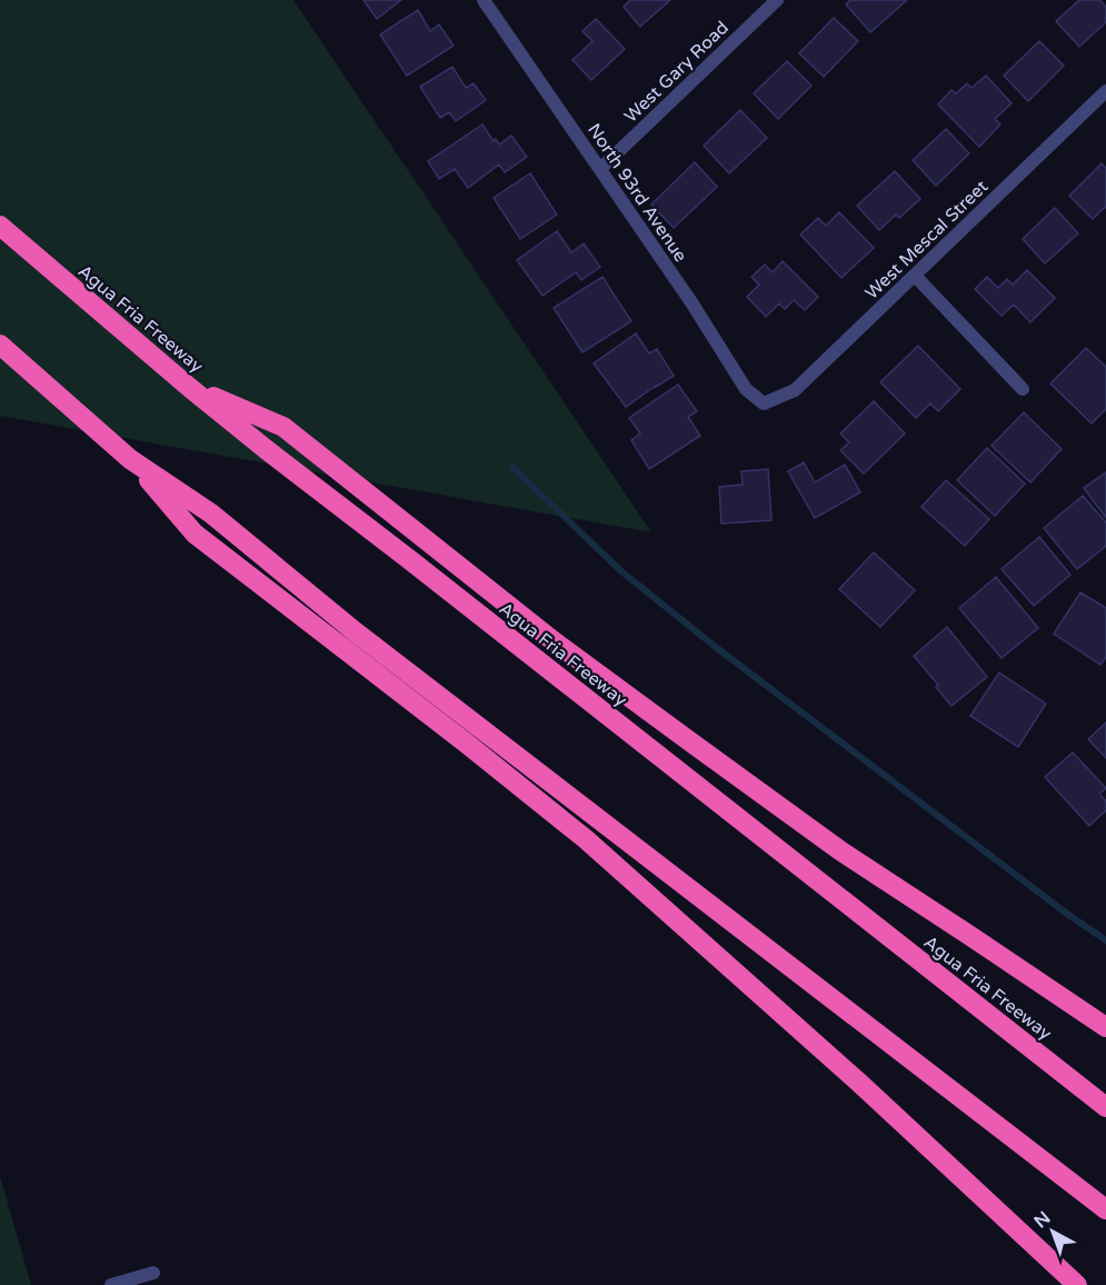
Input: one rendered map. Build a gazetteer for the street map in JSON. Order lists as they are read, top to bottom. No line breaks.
{"streets":{"highway":["Agua Fria Freeway"],"street":["West Gary Road","North 93rd Avenue","West Mescal Street"]},"crossings":[["West Gary Road","North 93rd Avenue"],["North 93rd Avenue","West Mescal Street"]],"north":"top left"}
